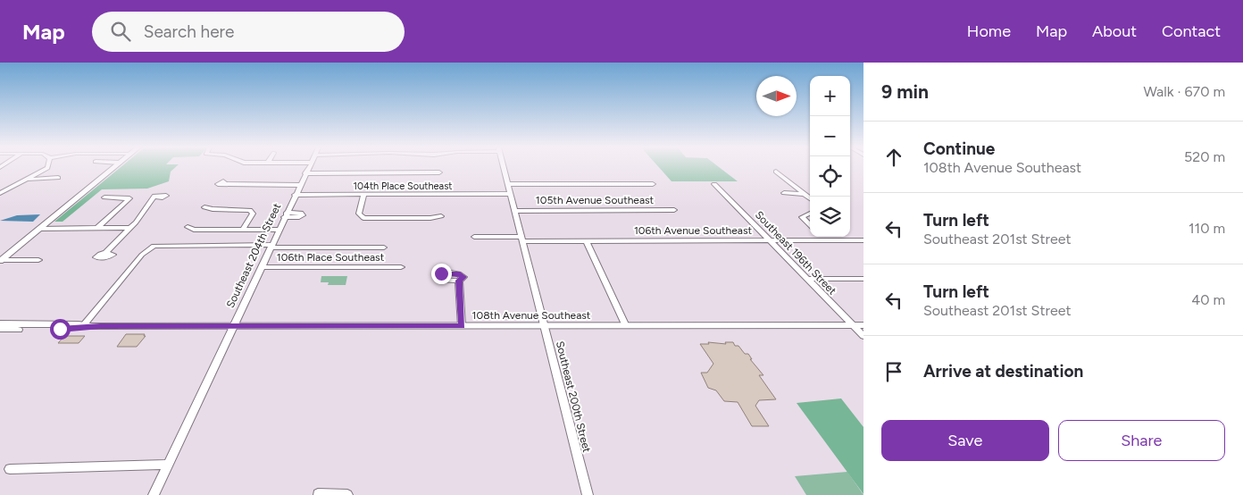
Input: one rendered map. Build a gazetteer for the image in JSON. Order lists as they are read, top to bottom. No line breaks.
{"streets":{"main road":["108th Avenue Southeast"],"street":["104th Place Southeast","105th Avenue Southeast","106th Avenue Southeast","Southeast 196th Street","Southeast 204th Street","106th Place Southeast","Southeast 200th Street"]},"crossings":[["104th Place Southeast","Southeast 204th Street"],["104th Place Southeast","Southeast 200th Street"],["105th Avenue Southeast","Southeast 200th Street"],["106th Avenue Southeast","Southeast 196th Street"],["106th Avenue Southeast","Southeast 200th Street"],["Southeast 196th Street","108th Avenue Southeast"],["Southeast 204th Street","106th Place Southeast"],["Southeast 204th Street","108th Avenue Southeast"],["108th Avenue Southeast","Southeast 200th Street"]],"north":"right","page":{"header":"Map","search":"Search here","nav":["Home","Map","About","Contact"],"heading":["9 min","Walk · 670 m"],"map_buttons":["+","−"],"list":[["Continue","108th Avenue Southeast","520 m"],["Turn left","Southeast 201st Street","110 m"],["Turn left","Southeast 201st Street","40 m"],"Arrive at destination"],"buttons":["Save","Share"]}}
